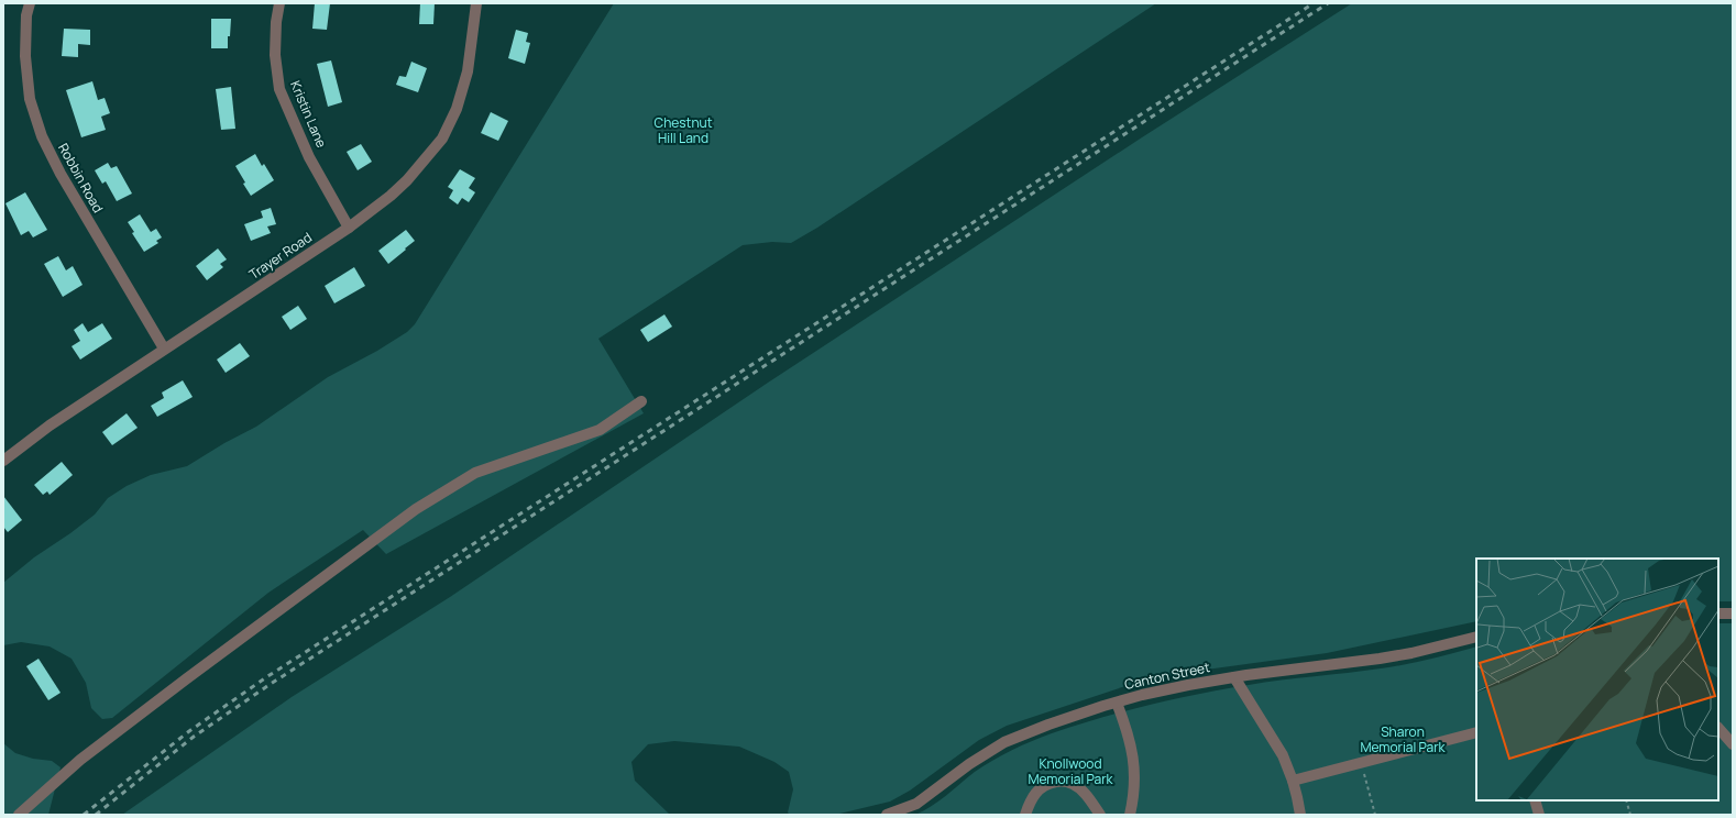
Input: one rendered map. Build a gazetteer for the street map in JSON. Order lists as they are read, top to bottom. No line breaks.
{"streets":{"street":["Kristin Lane","Robbin Road","Trayer Road","Canton Street"]},"crossings":[["Kristin Lane","Trayer Road"],["Robbin Road","Trayer Road"]],"parks":["Chestnut Hill Land","Sharon Memorial Park","Knollwood Memorial Park"]}
